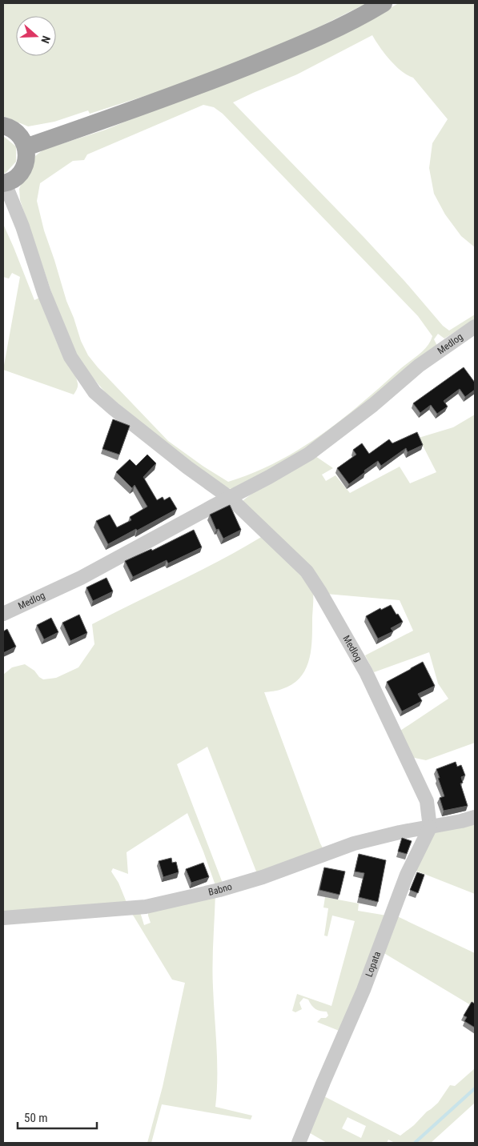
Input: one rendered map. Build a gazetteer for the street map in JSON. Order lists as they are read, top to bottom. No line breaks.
{"streets":{"street":["Medlog","Babno","Lopata"]},"crossings":[["Medlog","Babno"],["Medlog","Lopata"],["Babno","Lopata"]],"scale_bar":"50 m","north":"right"}
